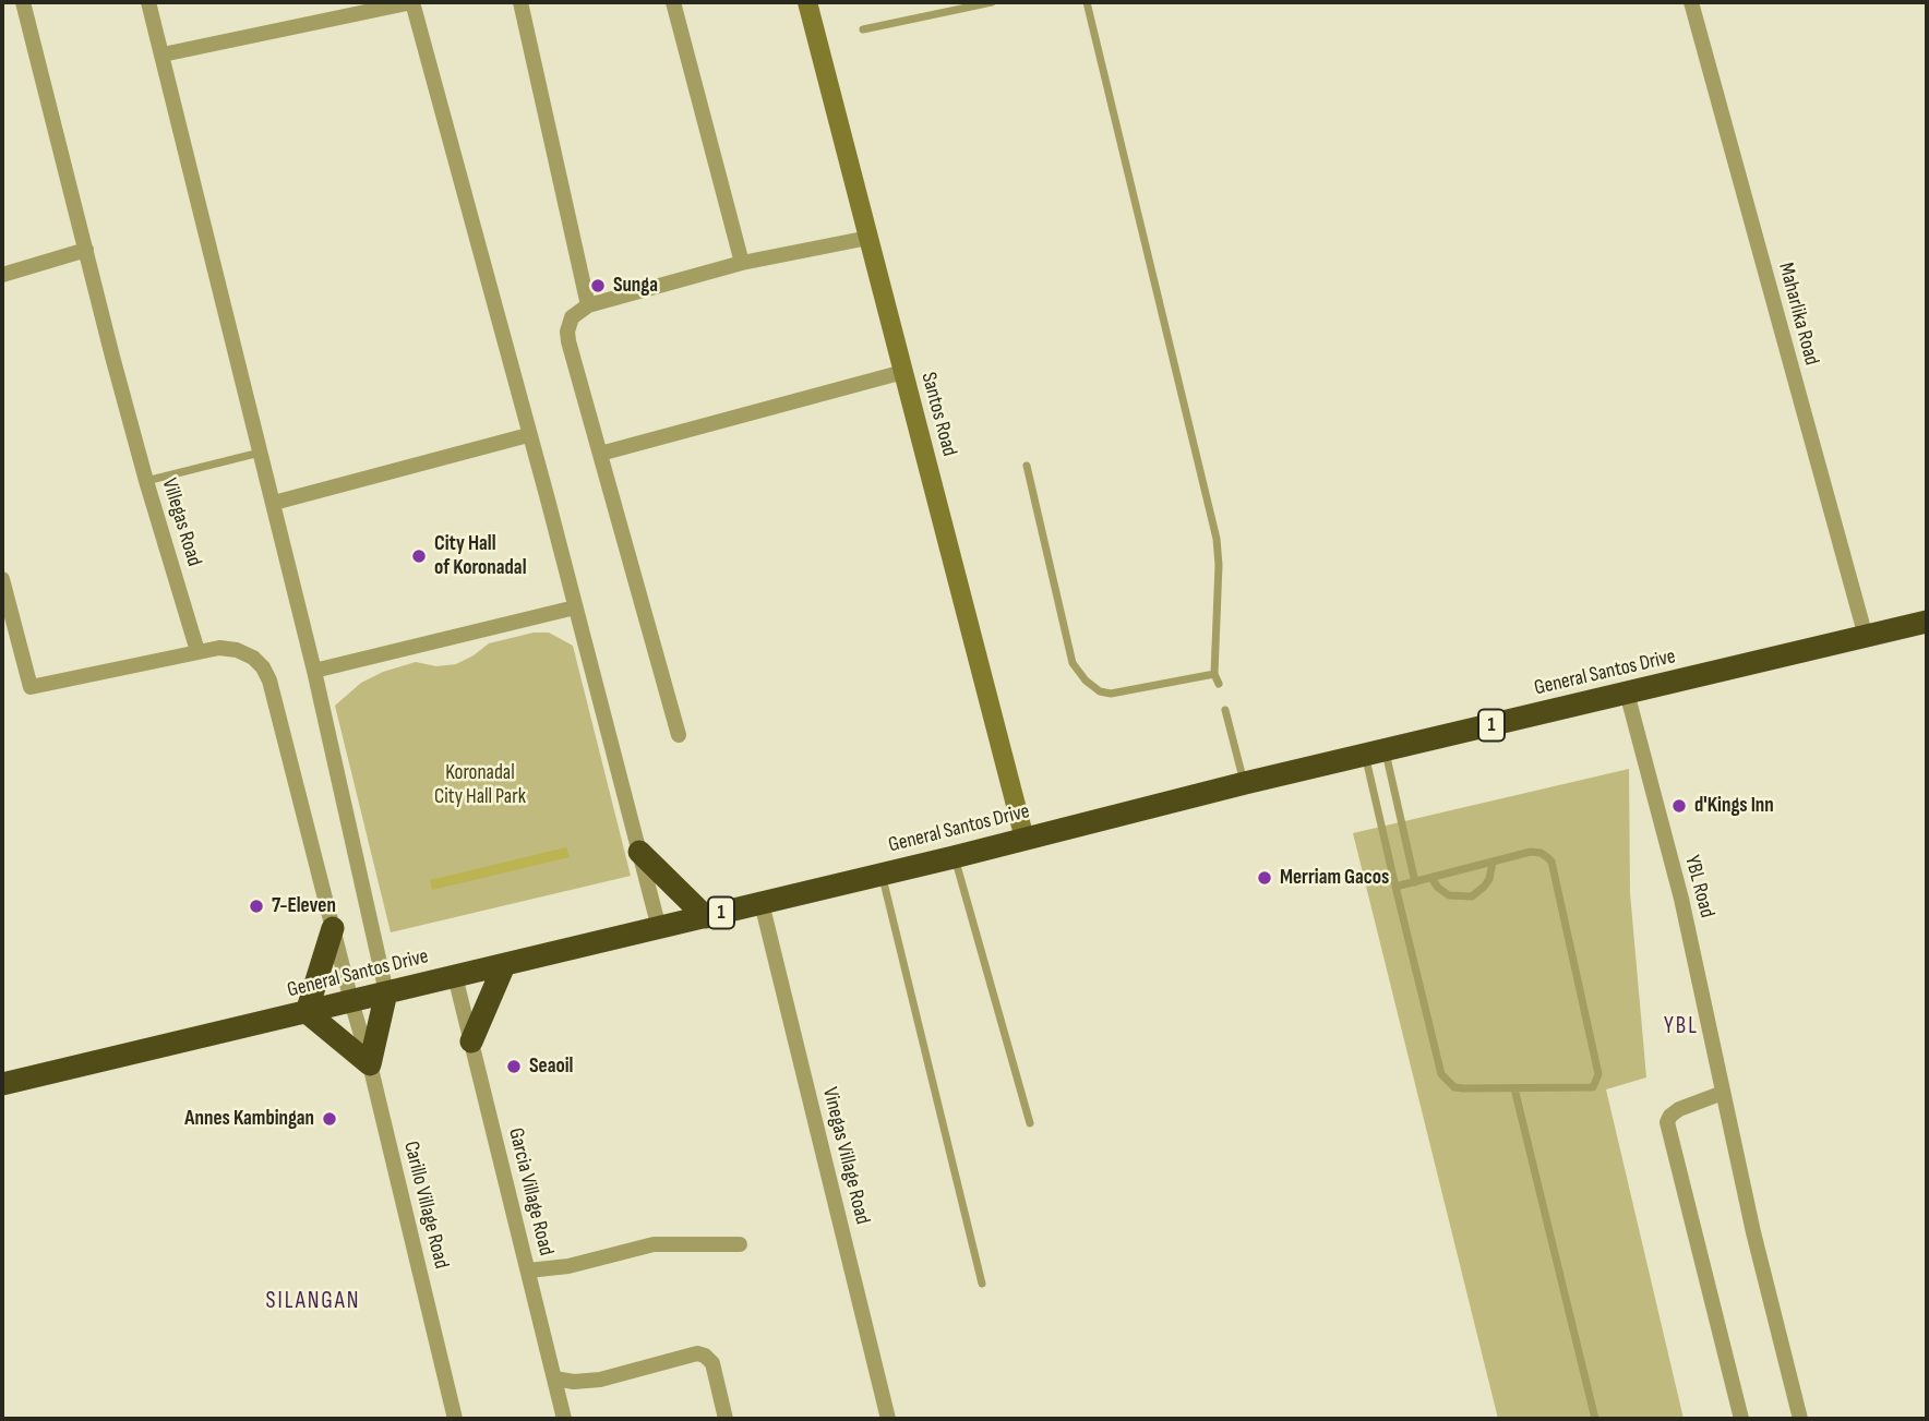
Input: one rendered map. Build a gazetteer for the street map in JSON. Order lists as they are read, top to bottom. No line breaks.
{"streets":{"highway":["General Santos Drive","1"],"street":["Maharlika Road","Santos Road","Villegas Road","YBL Road","Vinegas Village Road","Garcia Village Road","Carillo Village Road"]},"crossings":[["Maharlika Road","General Santos Drive"],["Santos Road","General Santos Drive"],["General Santos Drive","YBL Road"],["General Santos Drive","Vinegas Village Road"],["General Santos Drive","Garcia Village Road"],["General Santos Drive","Carillo Village Road"]],"districts":["YBL","SILANGAN"],"parks":["Koronadal City Hall Park"],"places":["Sunga","City Hall of Koronadal","d'Kings Inn","Merriam Gacos","7-Eleven","Seaoil","Annes Kambingan"]}
